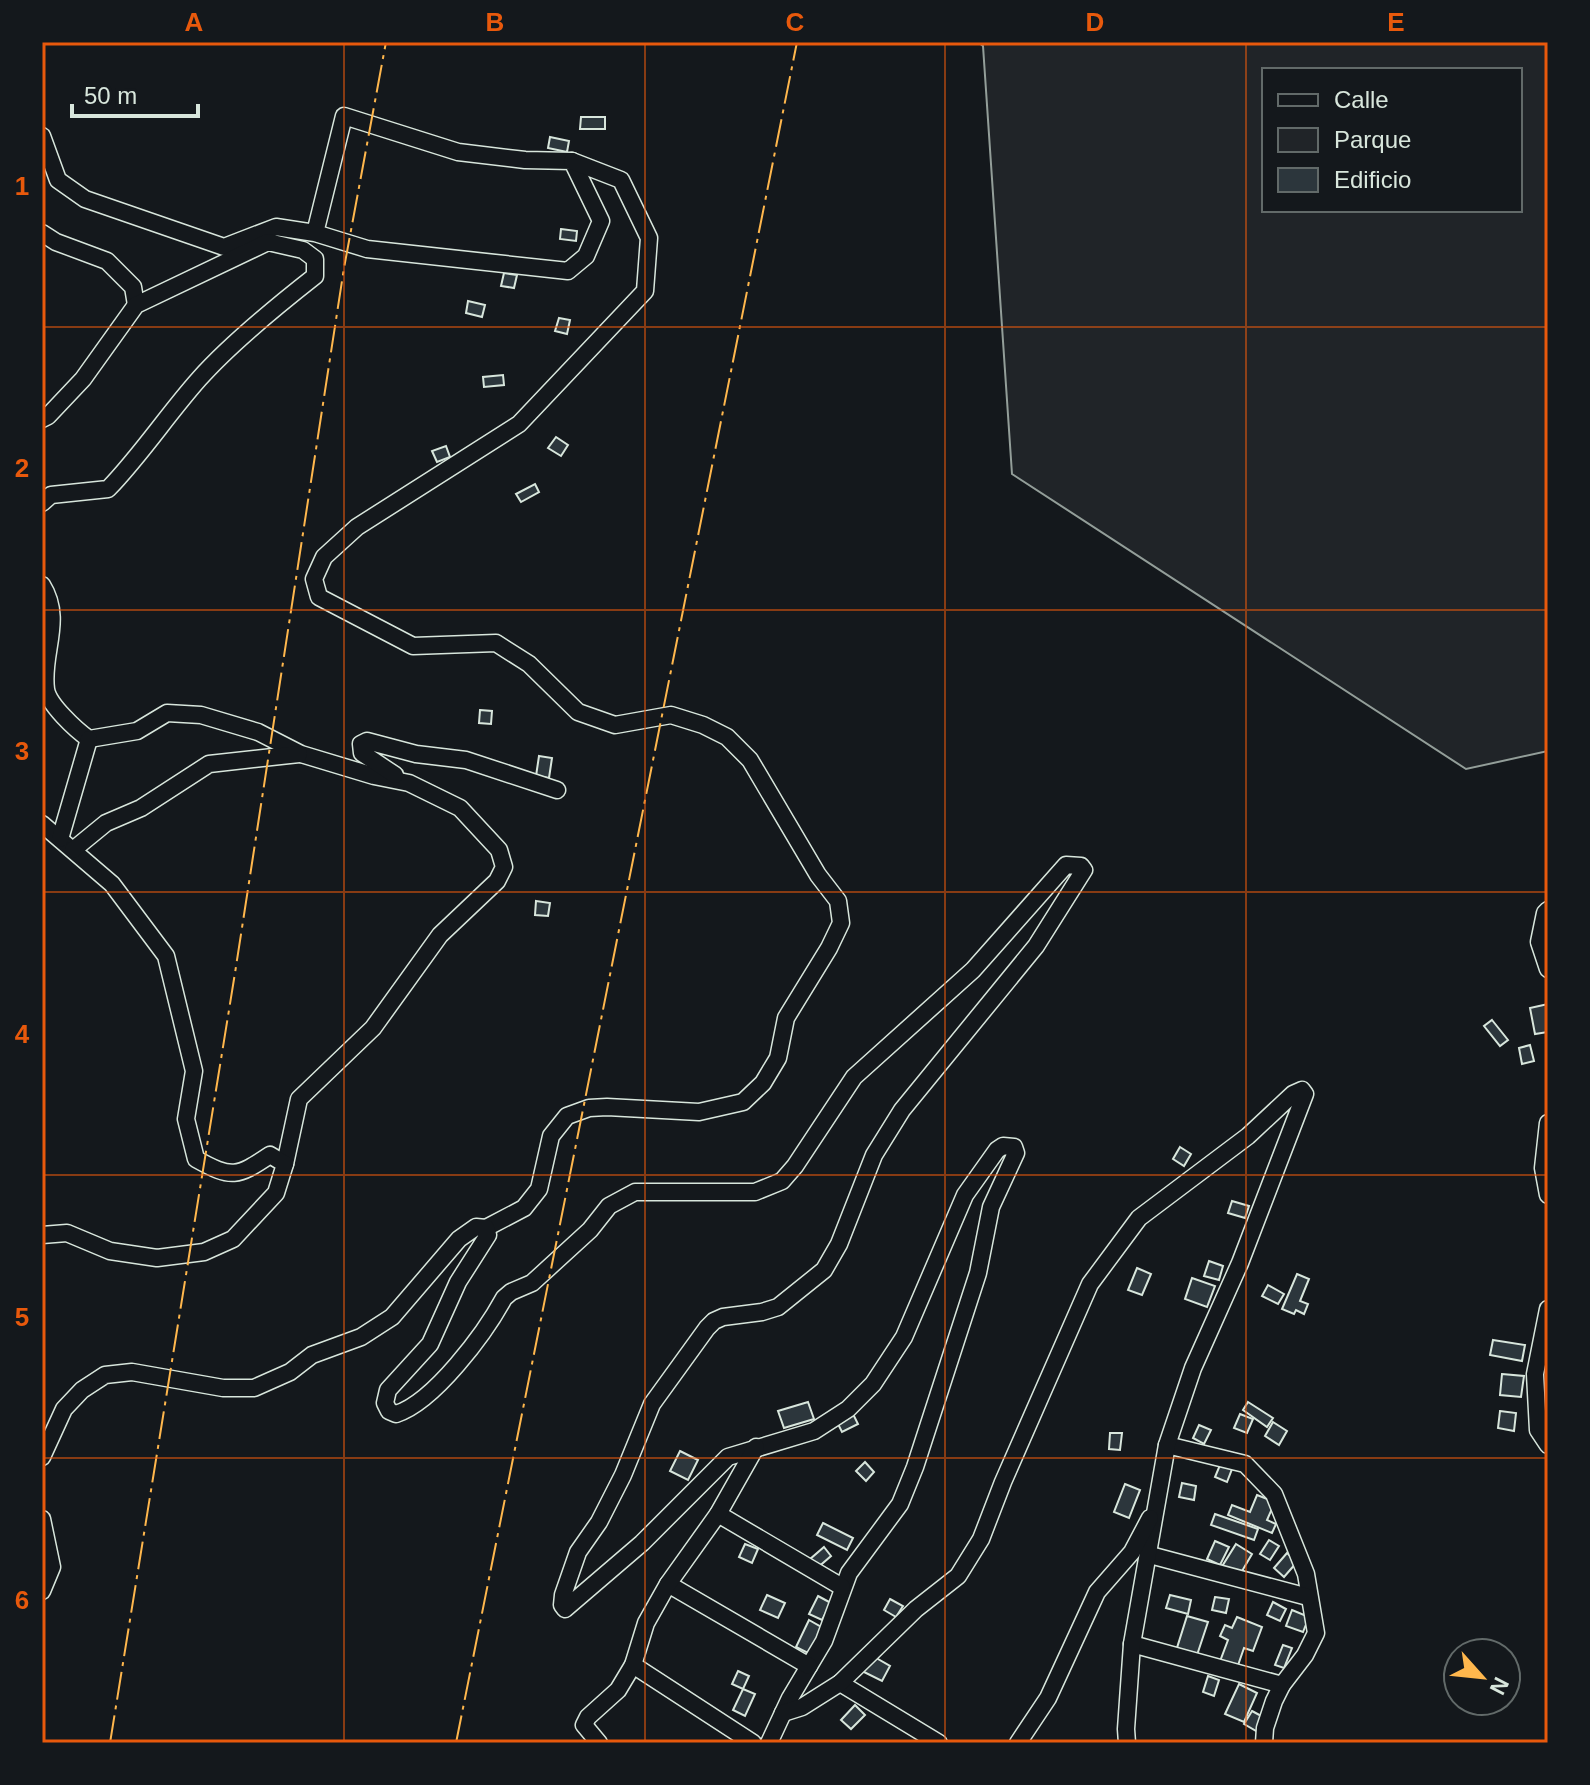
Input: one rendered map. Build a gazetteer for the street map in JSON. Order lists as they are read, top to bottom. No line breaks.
{"legend":["Calle","Parque","Edificio"],"scale_bar":"50 m","north":"bottom right","grid":{"columns":["A","B","C","D","E"],"rows":["1","2","3","4","5","6"]}}
